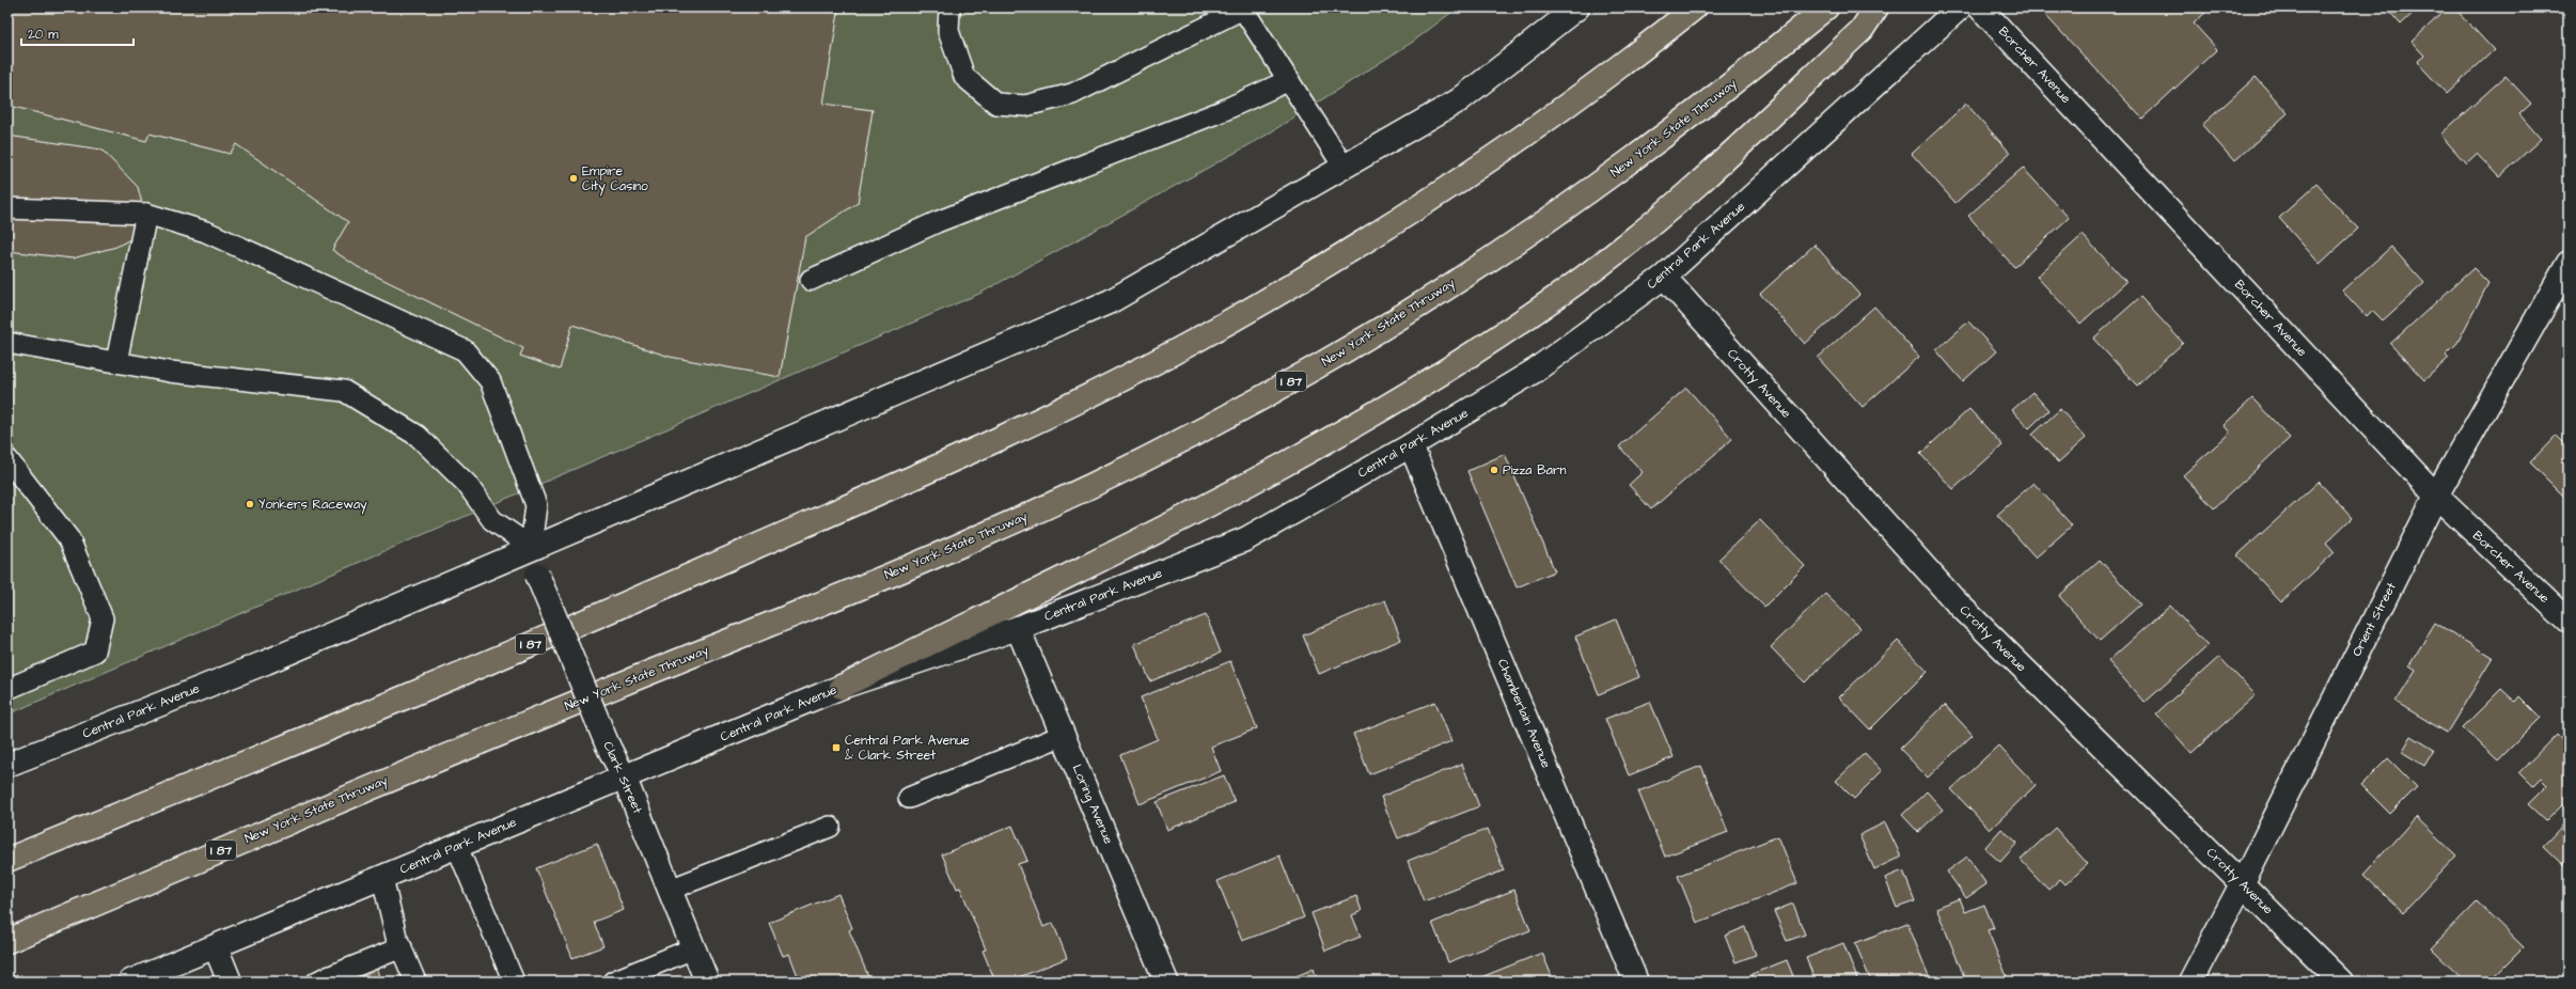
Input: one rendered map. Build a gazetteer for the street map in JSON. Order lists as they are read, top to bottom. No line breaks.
{"streets":{"highway":["New York State Thruway","I 87"],"street":["Borcher Avenue","Central Park Avenue","Crotty Avenue","Orient Street","Chamberlain Avenue","Clark Street","Loring Avenue"]},"crossings":[["Borcher Avenue","Orient Street"],["Central Park Avenue","Crotty Avenue"],["Central Park Avenue","Chamberlain Avenue"],["Central Park Avenue","Clark Street"],["Central Park Avenue","Loring Avenue"],["Crotty Avenue","Orient Street"]],"places":{"other":["Empire City Casino","Pizza Barn","Yonkers Raceway"],"transit":["Central Park Avenue & Clark Street"]},"scale_bar":"20 m"}
